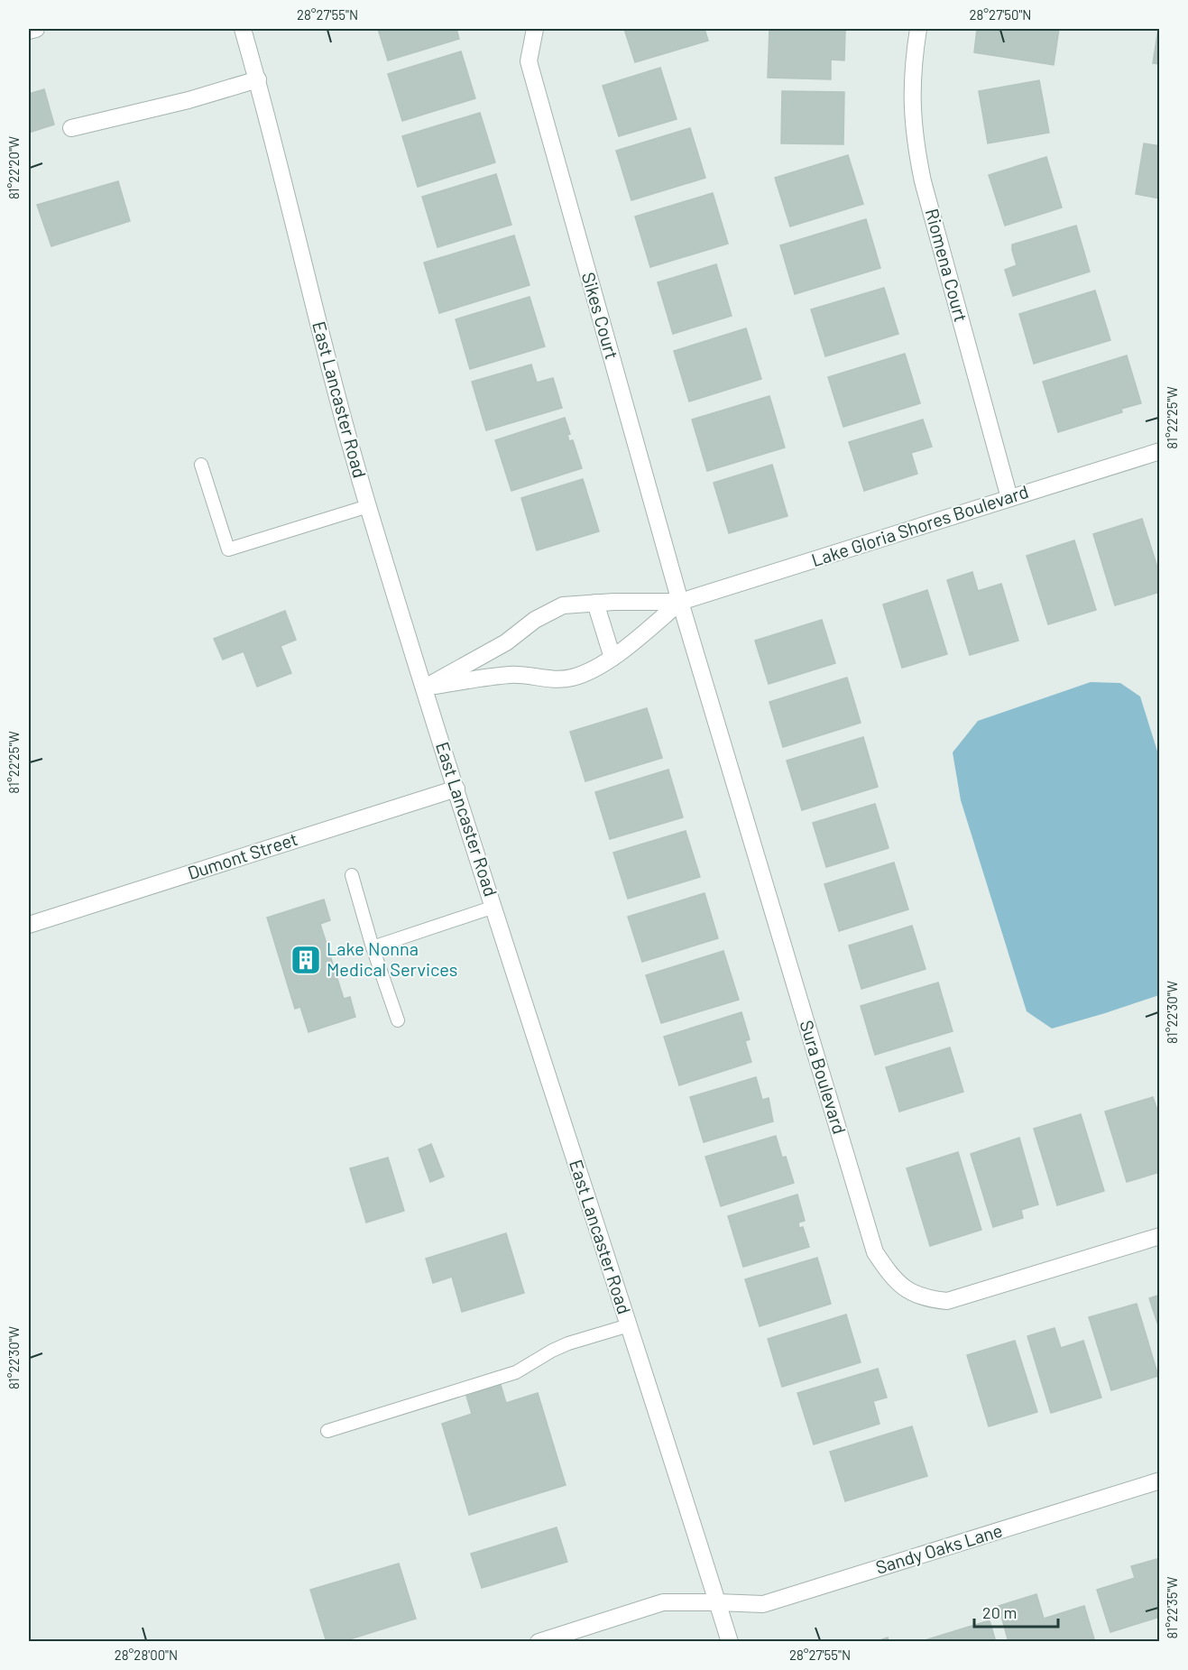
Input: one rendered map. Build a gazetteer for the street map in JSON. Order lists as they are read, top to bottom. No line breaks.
{"streets":{"street":["Riomena Court","Sikes Court","East Lancaster Road","Lake Gloria Shores Boulevard","Dumont Street","Sura Boulevard","Sandy Oaks Lane"]},"crossings":[["Riomena Court","Lake Gloria Shores Boulevard"],["Sikes Court","Lake Gloria Shores Boulevard"],["Sikes Court","Sura Boulevard"],["East Lancaster Road","Lake Gloria Shores Boulevard"],["East Lancaster Road","Dumont Street"],["East Lancaster Road","Sandy Oaks Lane"],["Lake Gloria Shores Boulevard","Sura Boulevard"]],"places":{"building":["Lake Nonna Medical Services"]},"scale_bar":"20 m","coordinates":["28°27'55\"N","28°27'50\"N","81°22'20\"W","81°22'25\"W","81°22'30\"W","81°22'35\"W","28°28'00\"N"]}
